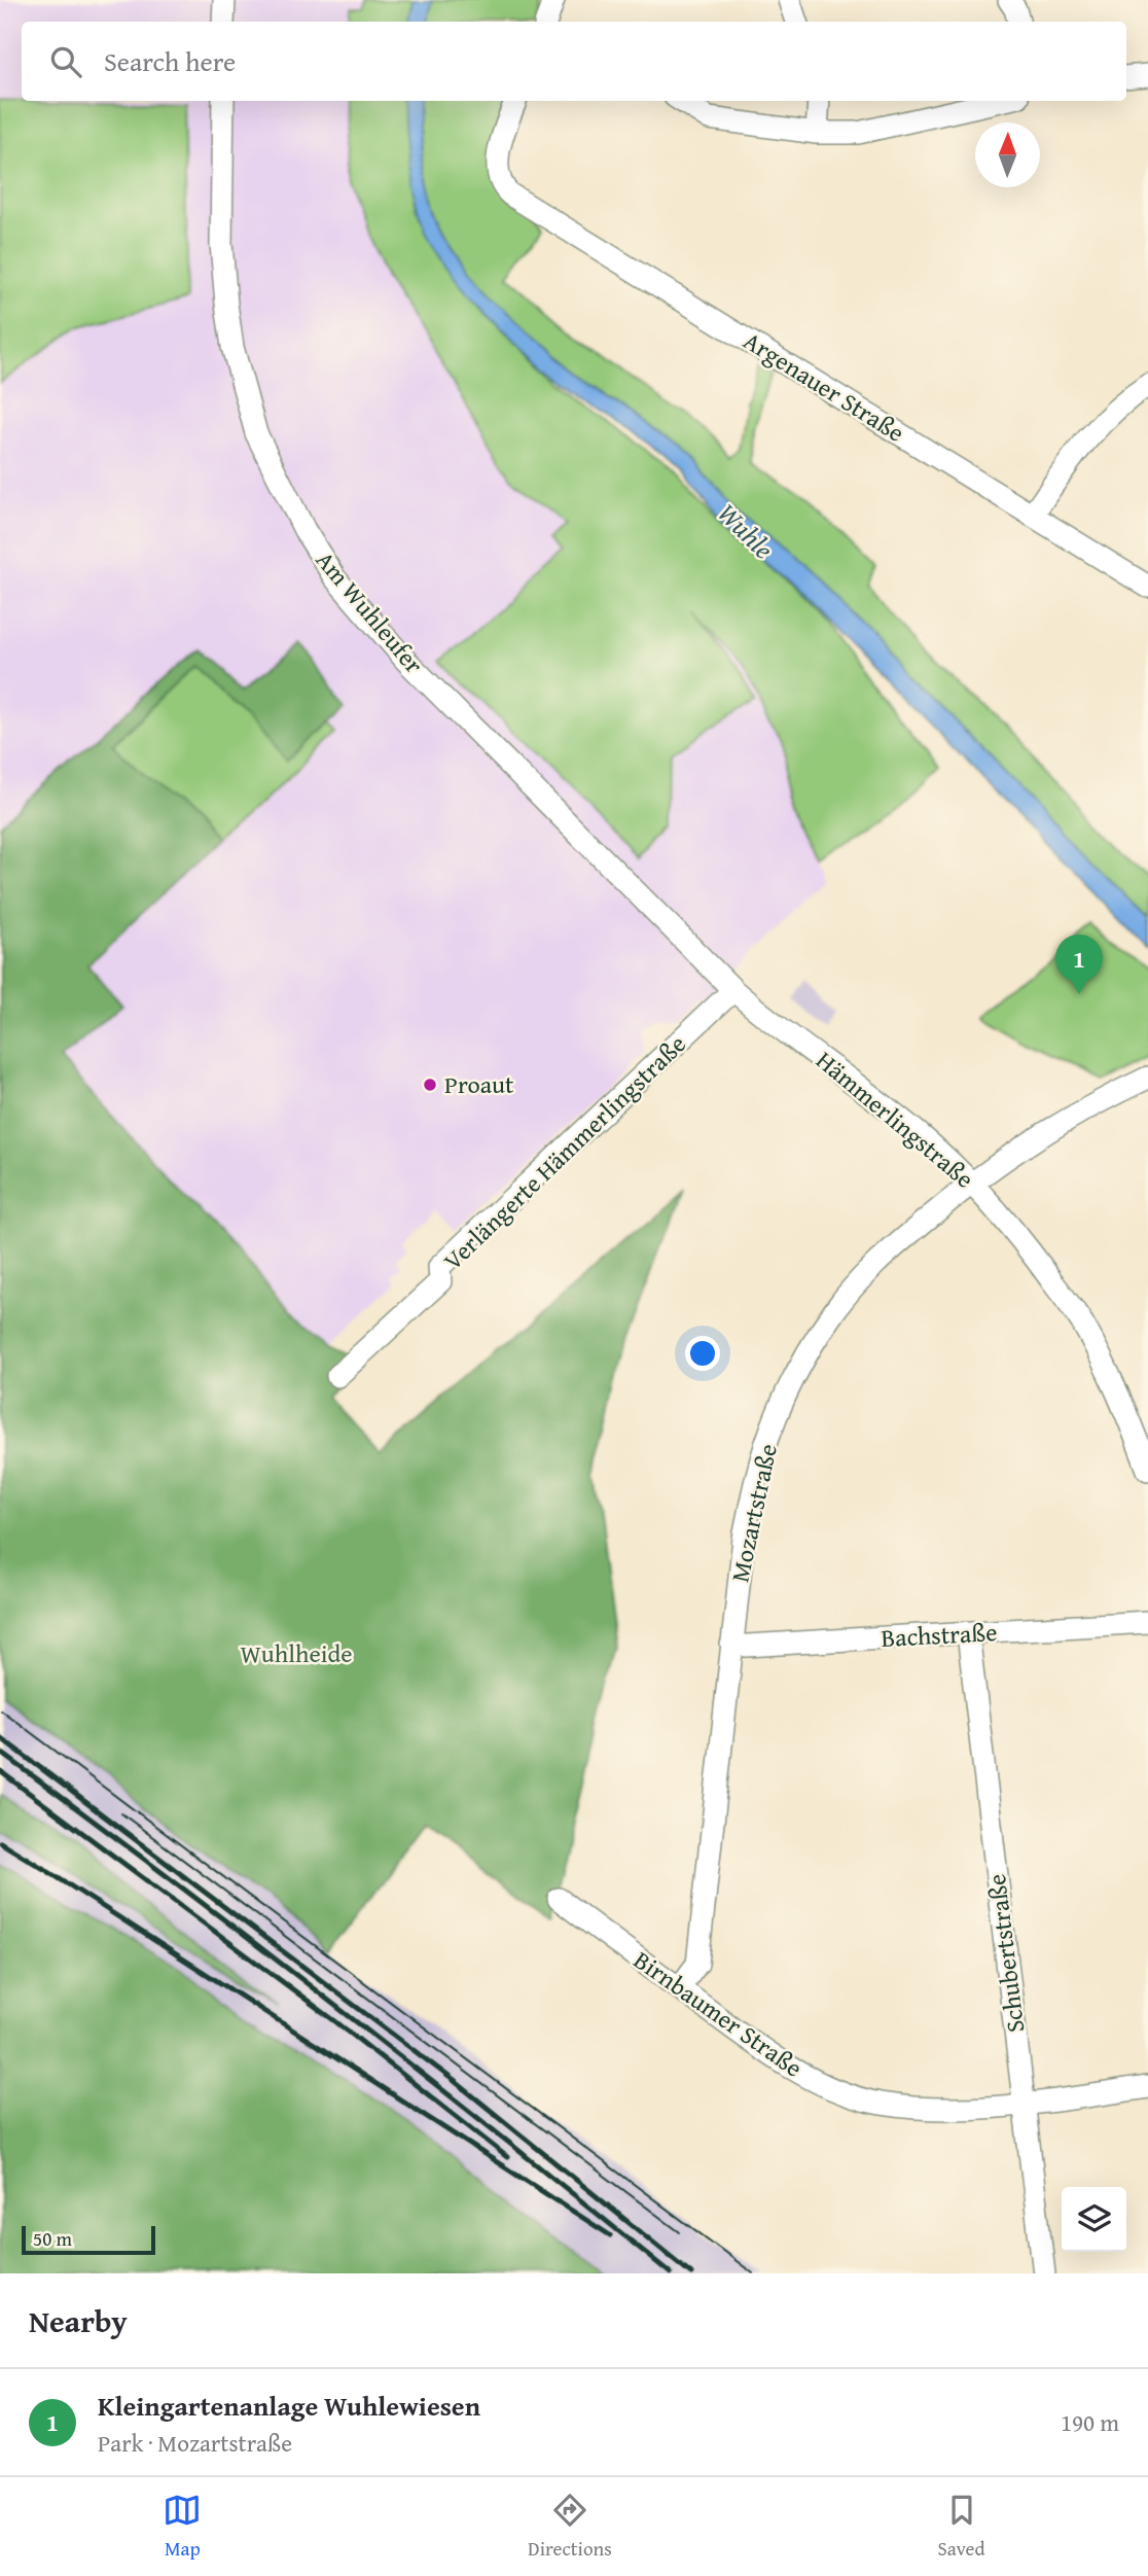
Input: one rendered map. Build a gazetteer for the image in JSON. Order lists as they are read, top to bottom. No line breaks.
{"streets":{"street":["Argenauer Straße","Am Wuhleufer","Hämmerlingstraße","Verlängerte Hämmerlingstraße","Mozartstraße","Bachstraße","Schubertstraße","Birnbaumer Straße"]},"crossings":[["Am Wuhleufer","Hämmerlingstraße"],["Am Wuhleufer","Verlängerte Hämmerlingstraße"],["Hämmerlingstraße","Verlängerte Hämmerlingstraße"],["Hämmerlingstraße","Mozartstraße"],["Mozartstraße","Bachstraße"],["Mozartstraße","Birnbaumer Straße"],["Bachstraße","Schubertstraße"],["Schubertstraße","Birnbaumer Straße"]],"water":["Wuhle"],"parks":["Wuhlheide"],"places":["Proaut"],"scale_bar":"50 m","north":"top","page":{"search":"Search here","pins":"1","scale":"50 m","heading":"Nearby","list":[{"mark":"1","name":"Kleingartenanlage Wuhlewiesen","note":"Park · Mozartstraße","value":"190 m"}],"nav":["Map","Directions","Saved"]}}
